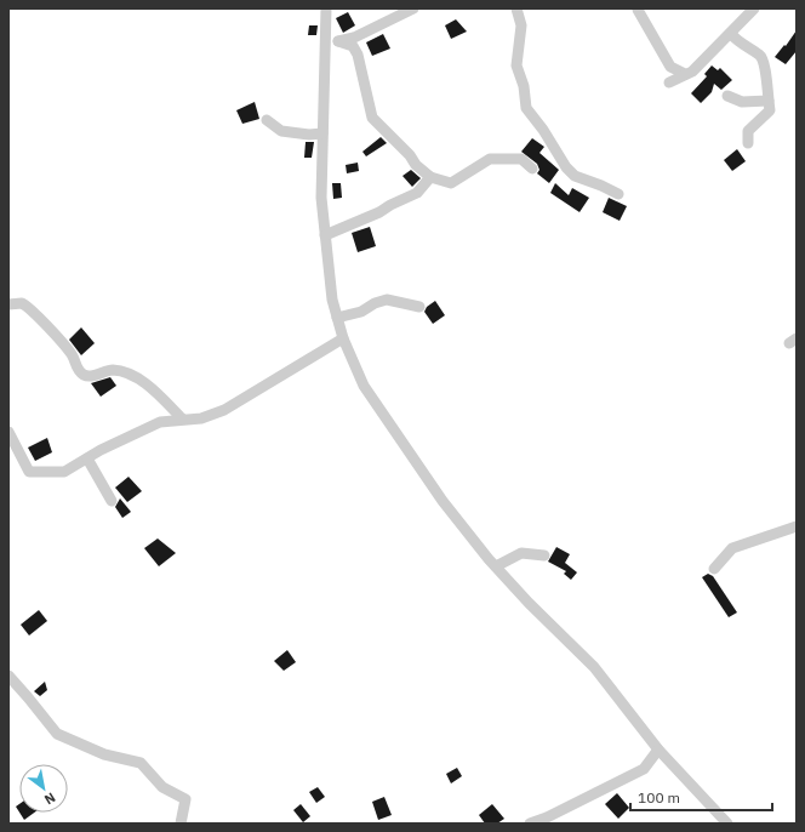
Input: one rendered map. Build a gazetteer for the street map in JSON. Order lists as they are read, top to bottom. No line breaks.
{"scale_bar":"100 m","north":"bottom right"}
